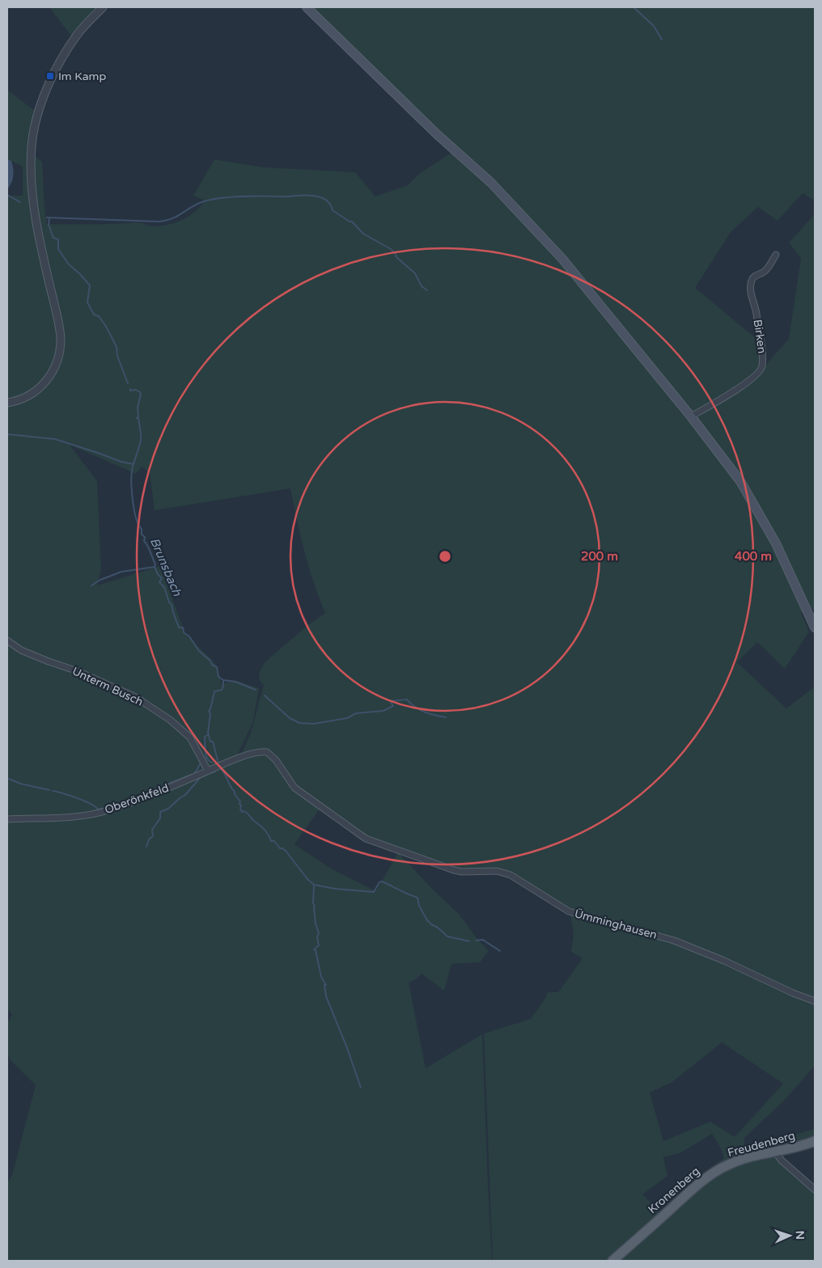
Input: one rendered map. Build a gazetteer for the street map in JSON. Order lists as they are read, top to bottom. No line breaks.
{"streets":{"main road":["Freudenberg","Kronenberg"],"street":["Birken","Unterm Busch","Oberönkfeld","Ümminghausen"]},"crossings":[["Unterm Busch","Oberönkfeld"],["Oberönkfeld","Ümminghausen"],["Freudenberg","Kronenberg"]],"water":["Brunsbach"],"places":{"transit":["Im Kamp"]},"north":"right","rings":["200 m","400 m"]}
